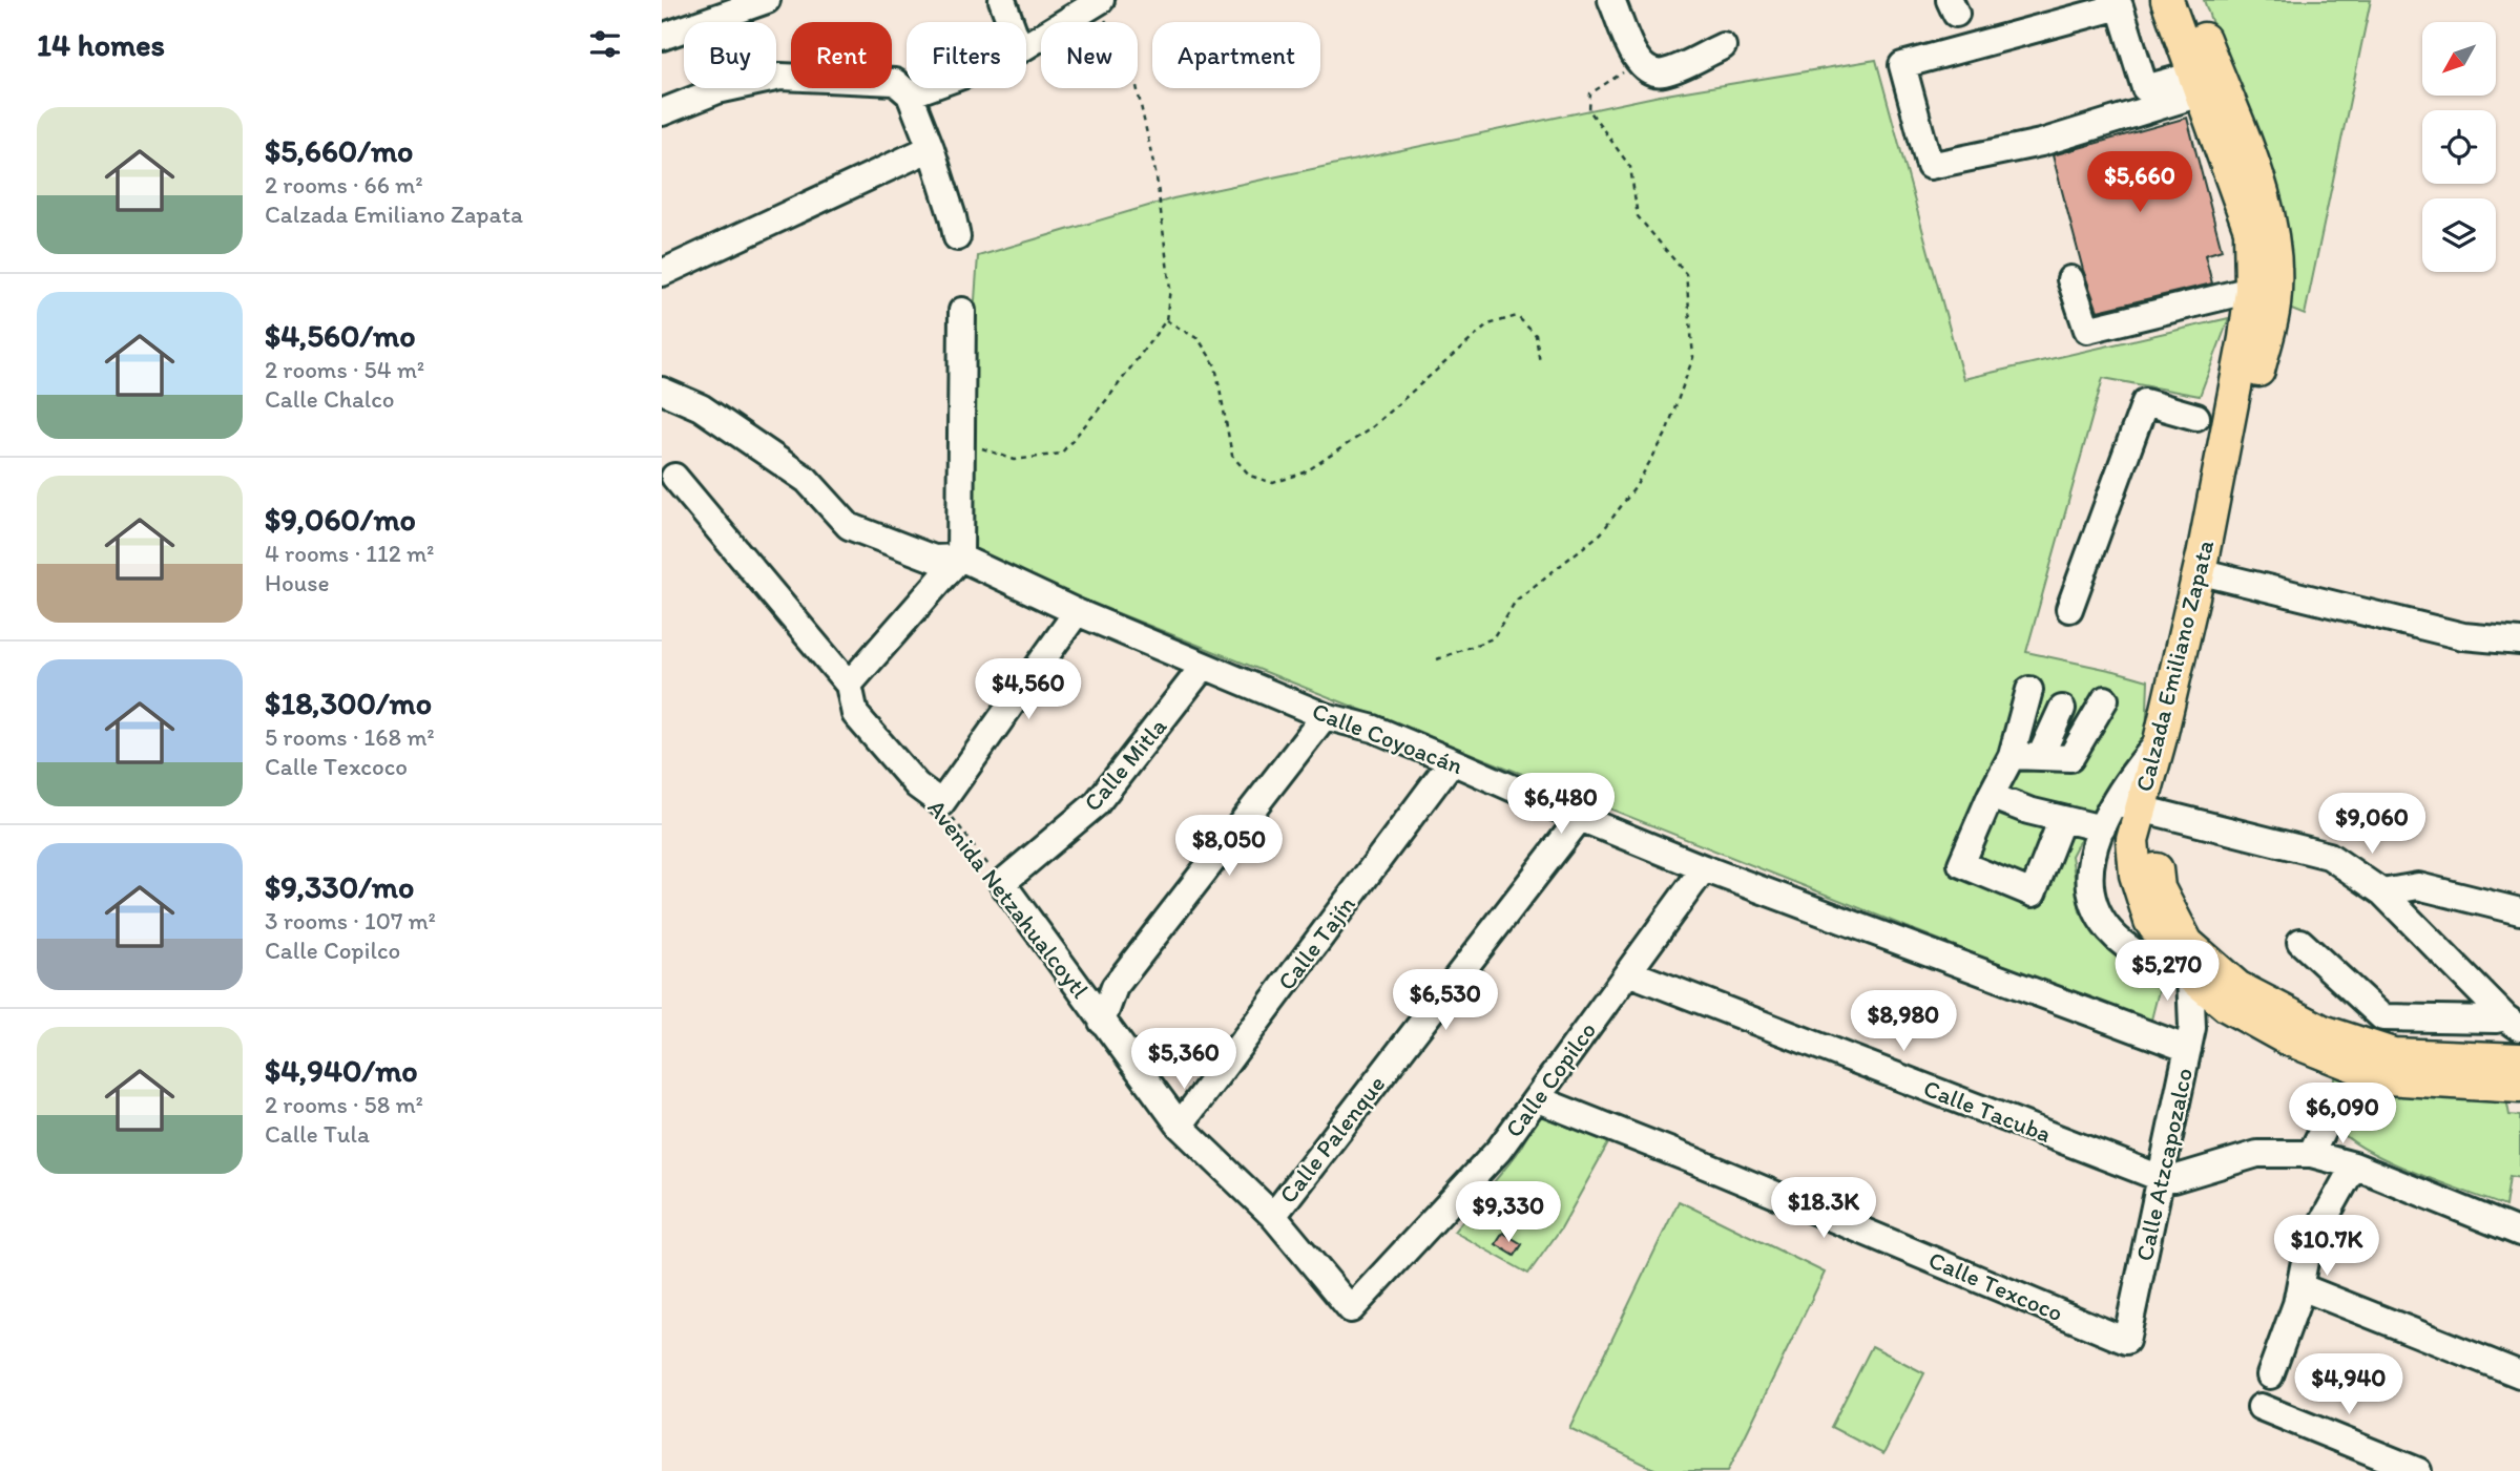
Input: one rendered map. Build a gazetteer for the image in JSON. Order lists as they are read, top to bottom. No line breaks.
{"streets":{"main road":["Calzada Emiliano Zapata"],"street":["Calle Coyoacán","Calle Mitla","Avenida Netzahualcoytl","Calle Tajín","Calle Copilco","Calle Tacuba","Calle Palenque","Calle Atzcapozalco","Calle Texcoco"]},"crossings":[["Calzada Emiliano Zapata","Calle Atzcapozalco"],["Calle Coyoacán","Calle Mitla"],["Calle Coyoacán","Calle Tajín"],["Calle Coyoacán","Calle Copilco"],["Calle Coyoacán","Calle Palenque"],["Calle Coyoacán","Calle Atzcapozalco"],["Calle Mitla","Avenida Netzahualcoytl"],["Avenida Netzahualcoytl","Calle Tajín"],["Avenida Netzahualcoytl","Calle Copilco"],["Avenida Netzahualcoytl","Calle Palenque"],["Calle Copilco","Calle Tacuba"],["Calle Copilco","Calle Texcoco"],["Calle Tacuba","Calle Atzcapozalco"],["Calle Atzcapozalco","Calle Texcoco"]],"north":"bottom left","page":{"heading":"14 homes","chip":["Buy","Rent","Filters","New","Apartment"],"list":[{"name":"$5,660/mo","note":"2 rooms · 66 m² · Calzada Emiliano Zapata"},{"name":"$4,560/mo","note":"2 rooms · 54 m² · Calle Chalco"},{"name":"$9,060/mo","note":"4 rooms · 112 m² · House"},{"name":"$18,300/mo","note":"5 rooms · 168 m² · Calle Texcoco"},{"name":"$9,330/mo","note":"3 rooms · 107 m² · Calle Copilco"},{"name":"$4,940/mo","note":"2 rooms · 58 m² · Calle Tula"}],"price":["$5,660","$4,560","$6,480","$9,060","$8,050","$5,270","$6,530","$8,980","$5,360","$6,090","$18.3K","$9,330","$10.7K","$4,940"]}}
